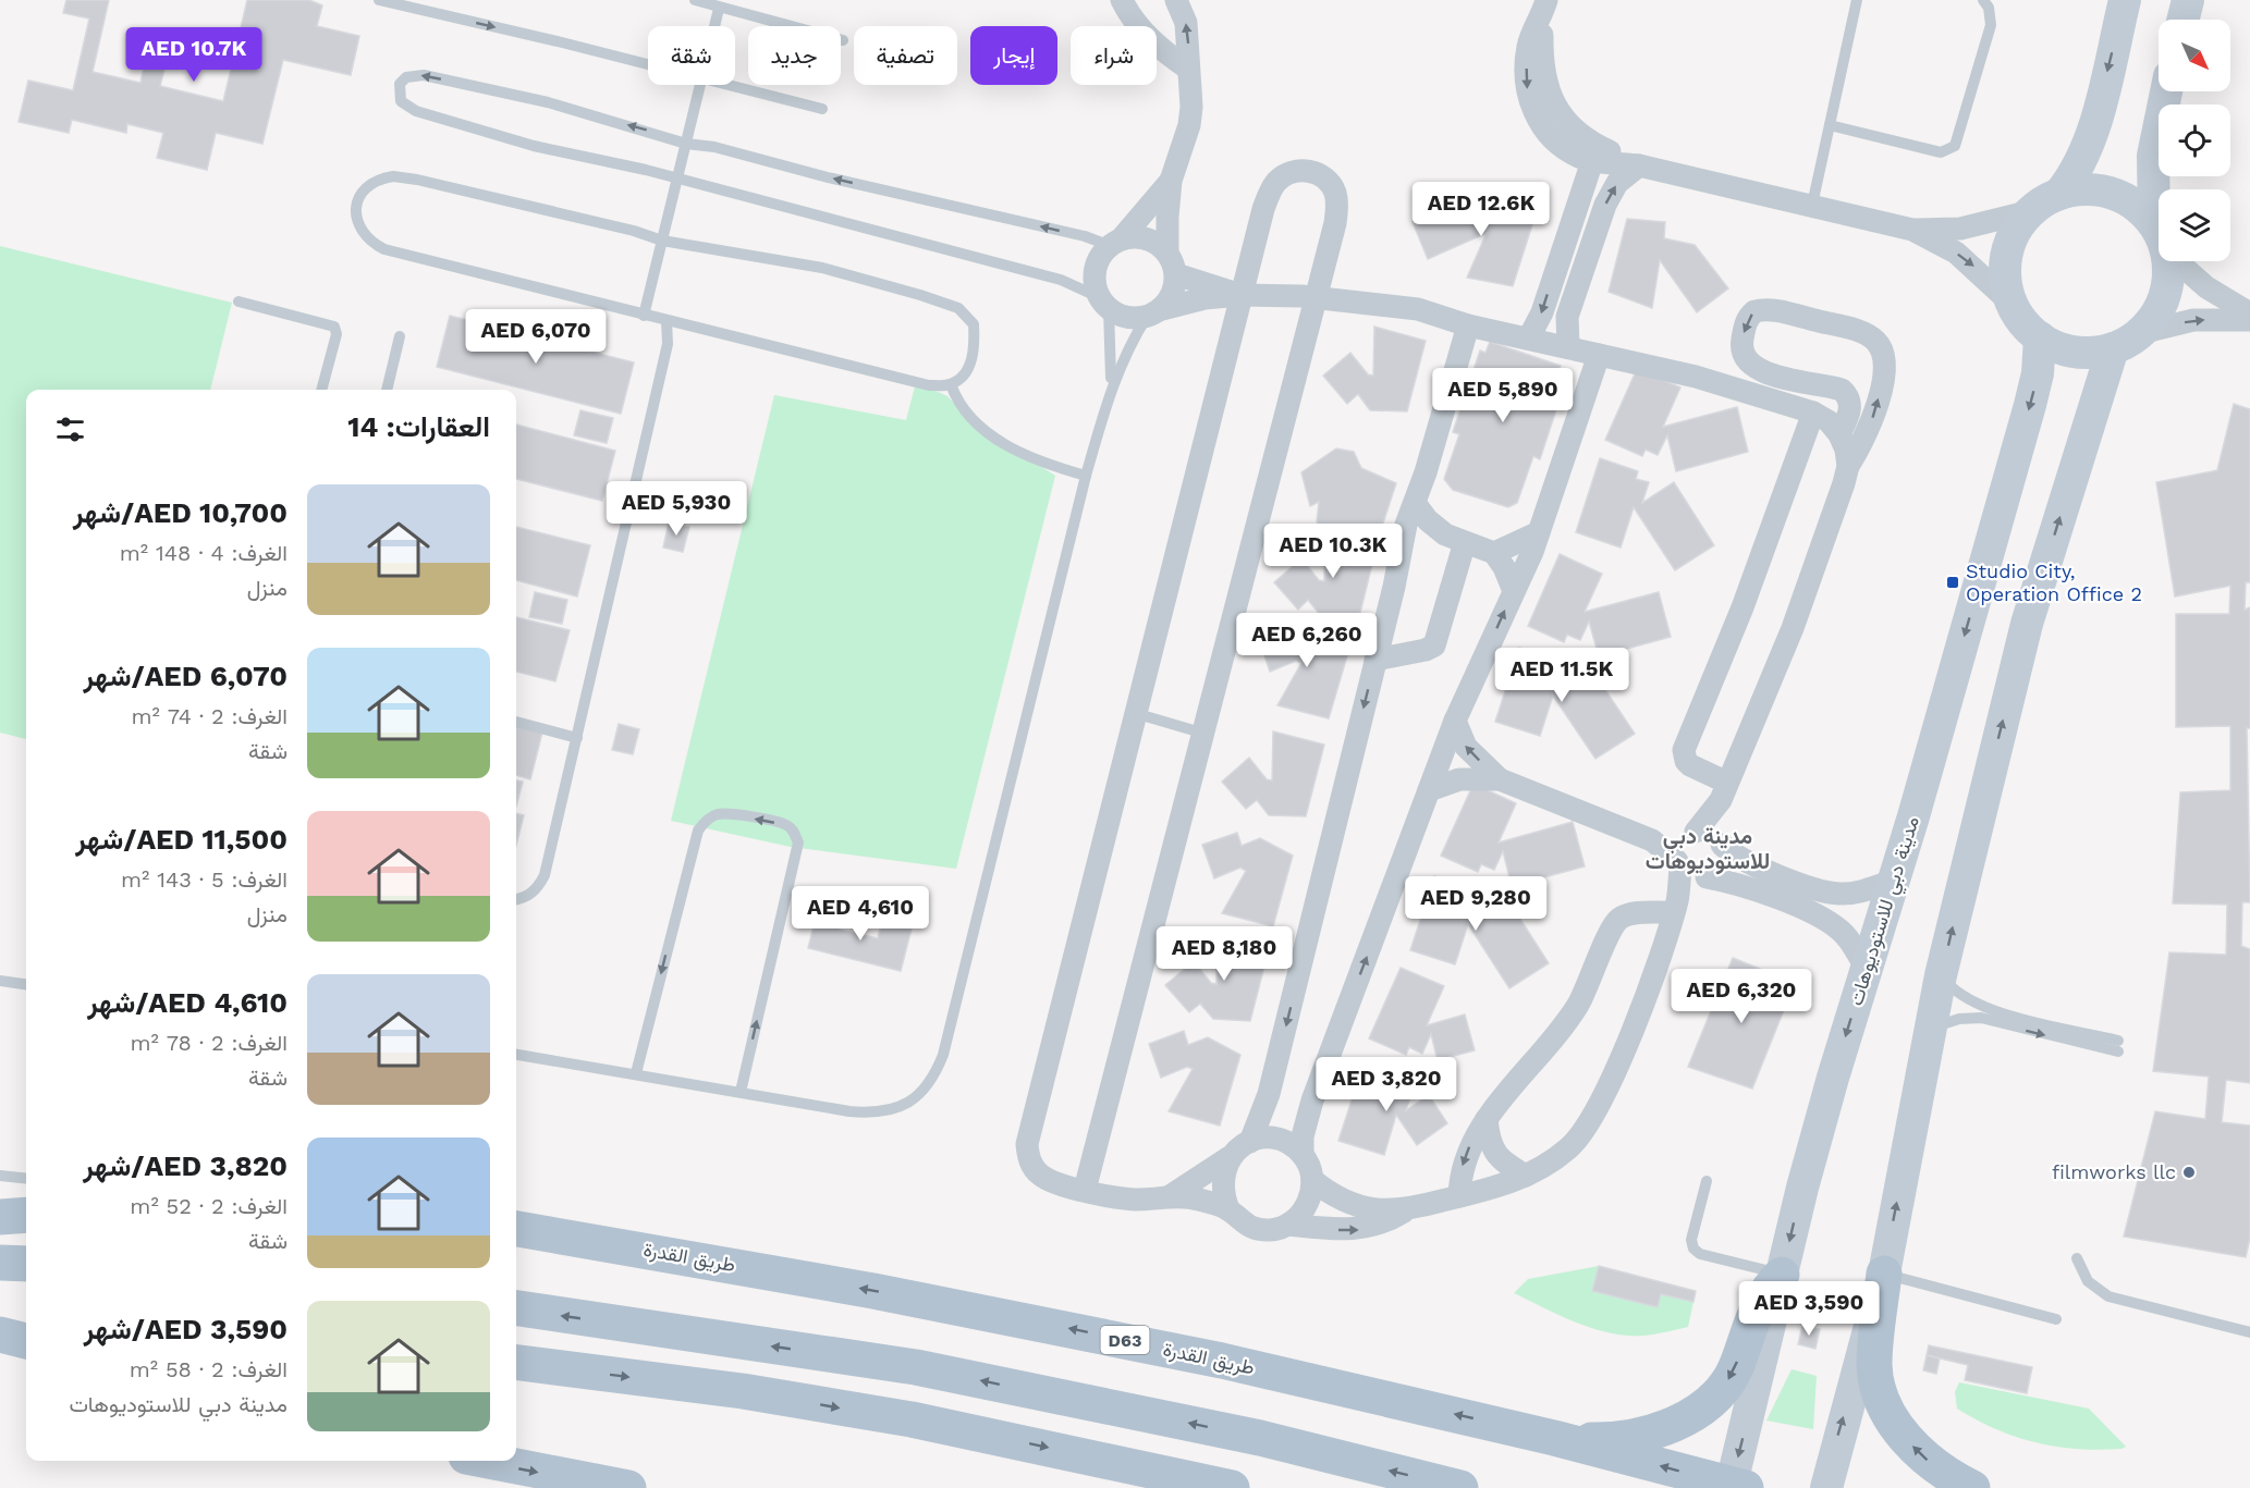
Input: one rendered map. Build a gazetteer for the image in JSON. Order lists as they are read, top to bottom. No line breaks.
{"streets":{"main road":["طريق القدرة","D63"],"street":["مدينة دبي للاستوديوهات"]},"crossings":[["مدينة دبي للاستوديوهات","طريق القدرة"]],"districts":["مدينة دبي للاستوديوهات"],"places":{"transit":["Studio City, Operation Office 2"],"other":["filmworks llc"]},"north":"bottom right","page":{"chip":["شراء","إيجار","تصفية","جديد","شقة"],"price":["AED 10.7K","AED 12.6K","AED 6,070","AED 5,890","AED 5,930","AED 10.3K","AED 6,260","AED 11.5K","AED 9,280","AED 4,610","AED 8,180","AED 6,320","AED 3,820","AED 3,590"],"heading":"العقارات: 14","list":[{"name":"AED 10,700/شهر","note":"الغرف: 4 · 148 m² · منزل"},{"name":"AED 6,070/شهر","note":"الغرف: 2 · 74 m² · شقة"},{"name":"AED 11,500/شهر","note":"الغرف: 5 · 143 m² · منزل"},{"name":"AED 4,610/شهر","note":"الغرف: 2 · 78 m² · شقة"},{"name":"AED 3,820/شهر","note":"الغرف: 2 · 52 m² · شقة"},{"name":"AED 3,590/شهر","note":"الغرف: 2 · 58 m² · مدينة دبي للاستوديوهات"}]}}
